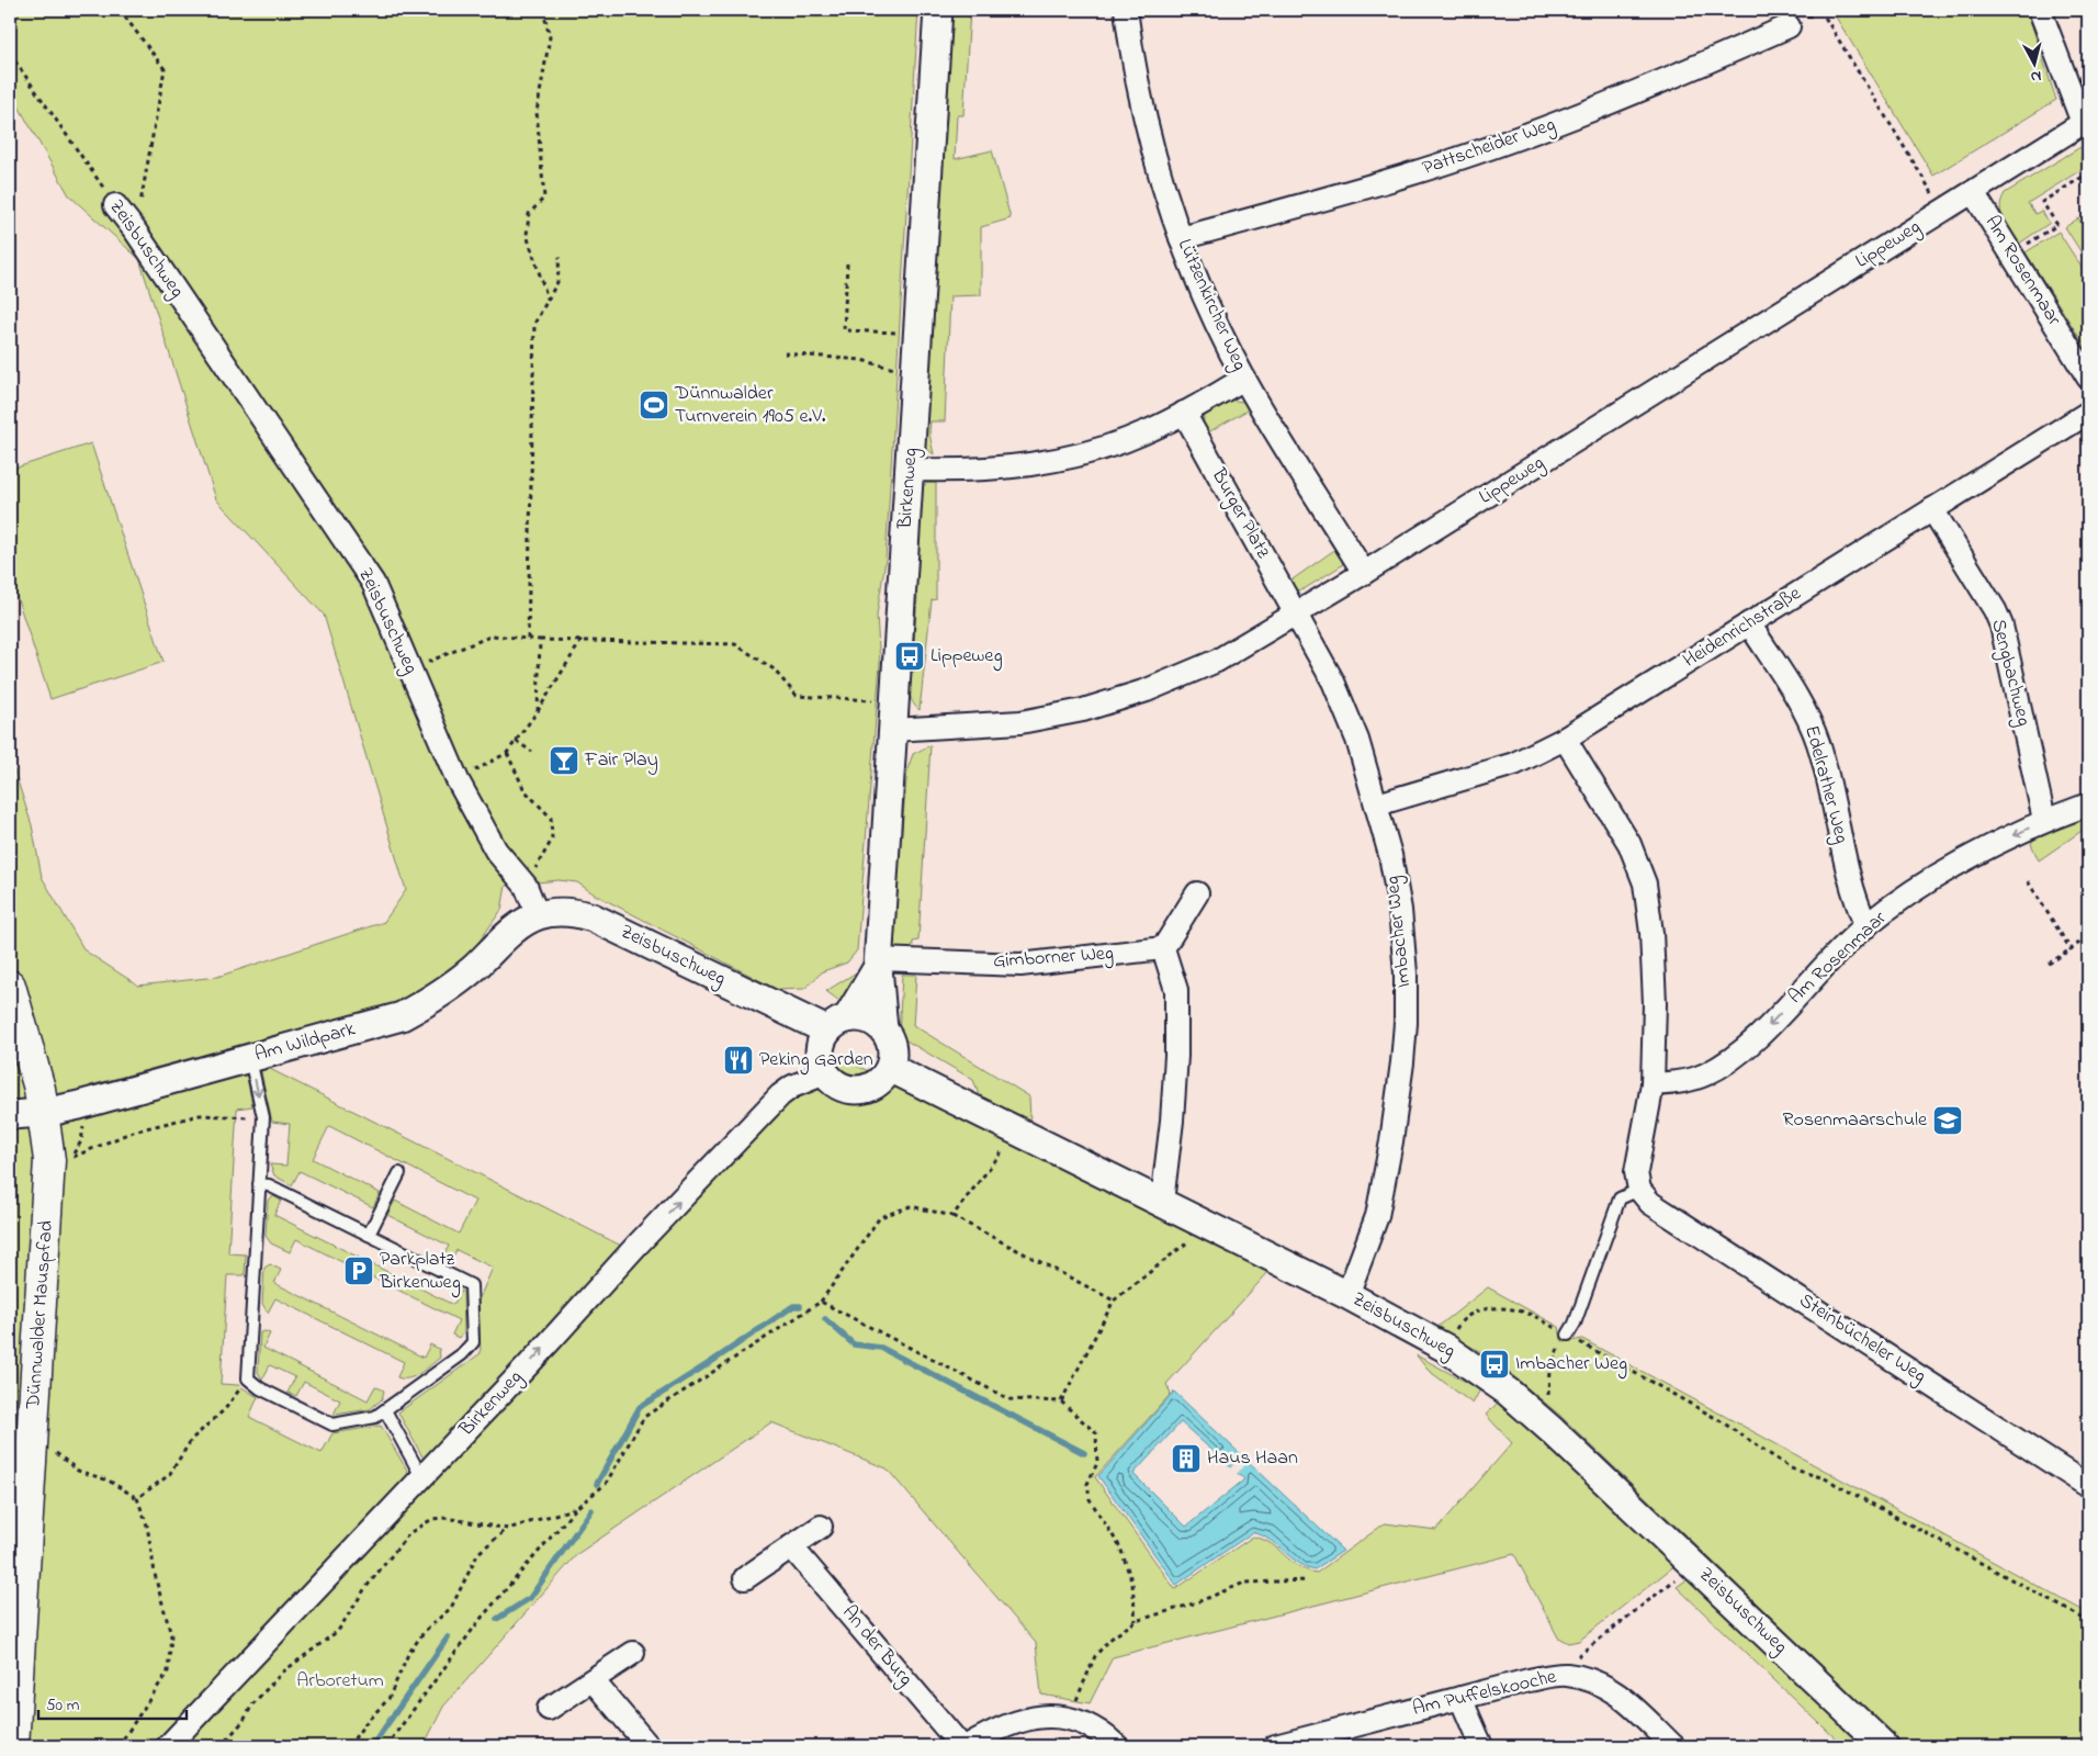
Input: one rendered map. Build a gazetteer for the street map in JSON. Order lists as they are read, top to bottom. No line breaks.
{"streets":{"main road":["Dünnwalder Mauspfad"],"street":["Pattscheider Weg","Lippeweg","Zeisbuschweg","Am Rosenmaar","Lützenkircher Weg","Birkenweg","Burger Platz","Heidenrichstraße","Sengbachweg","Edelrather Weg","Imbacher Weg","Gimborner Weg","Am Wildpark","Steinbücheler Weg","An der Burg","Am Puffelskooche"]},"crossings":[["Pattscheider Weg","Lützenkircher Weg"],["Lippeweg","Am Rosenmaar"],["Lippeweg","Lützenkircher Weg"],["Lippeweg","Birkenweg"],["Lippeweg","Burger Platz"],["Lippeweg","Imbacher Weg"],["Zeisbuschweg","Birkenweg"],["Zeisbuschweg","Imbacher Weg"],["Zeisbuschweg","Am Wildpark"],["Am Rosenmaar","Sengbachweg"],["Am Rosenmaar","Edelrather Weg"],["Birkenweg","Gimborner Weg"],["Burger Platz","Imbacher Weg"],["Heidenrichstraße","Sengbachweg"],["Heidenrichstraße","Edelrather Weg"],["Heidenrichstraße","Imbacher Weg"],["Am Wildpark","Dünnwalder Mauspfad"]],"one_way":["Am Rosenmaar"],"parks":["Arboretum"],"places":{"sports":["Dünnwalder Turnverein 1905 e.V."],"bus stop":["Lippeweg","Imbacher Weg"],"bar":["Fair Play"],"restaurant":["Peking Garden"],"school or university":["Rosenmaarschule"],"parking":["Parkplatz Birkenweg"],"building":["Haus Haan"]},"scale_bar":"50 m","north":"bottom"}
